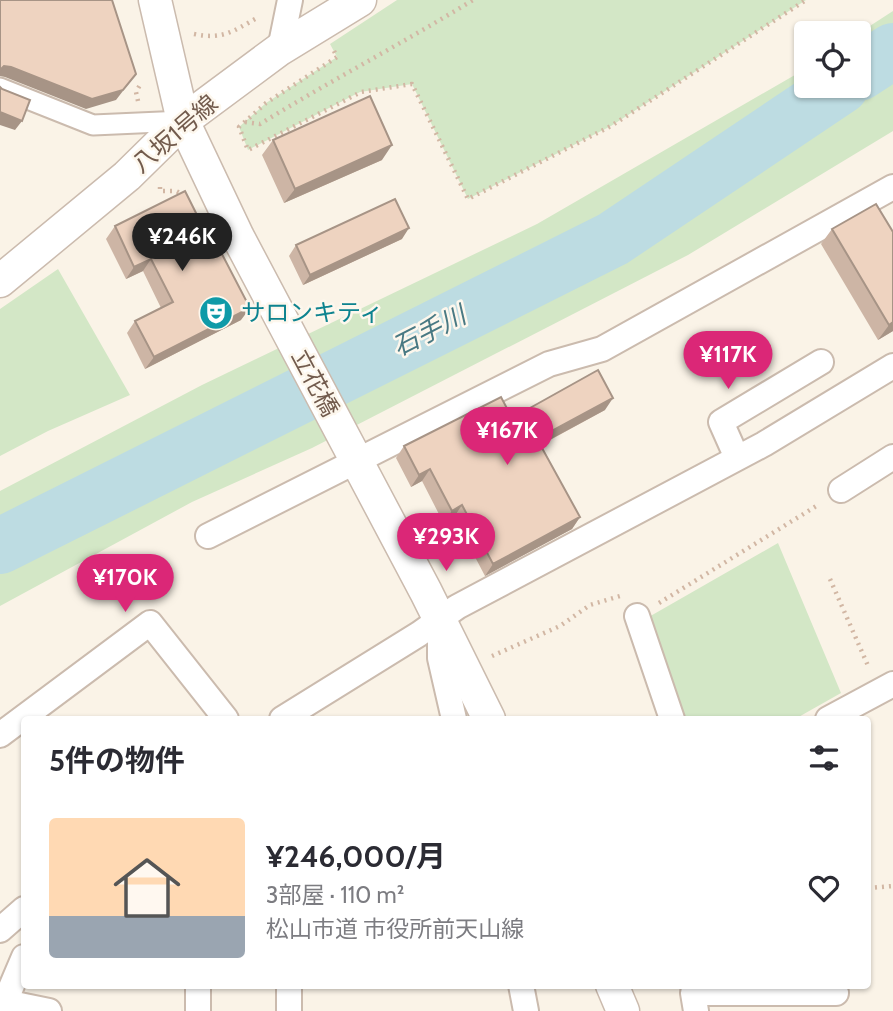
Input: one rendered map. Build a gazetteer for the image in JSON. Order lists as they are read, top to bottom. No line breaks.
{"streets":{"street":["八坂1号線","立花橋"]},"crossings":[["八坂1号線","立花橋"]],"water":["石手川"],"places":{"theatre":["サロンキティ"]},"page":{"price":["¥246K","¥117K","¥167K","¥293K","¥170K"],"heading":"5件の物件","list":[{"name":"¥246,000/月","note":"3部屋 · 110 m² · 松山市道 市役所前天山線"}]}}
